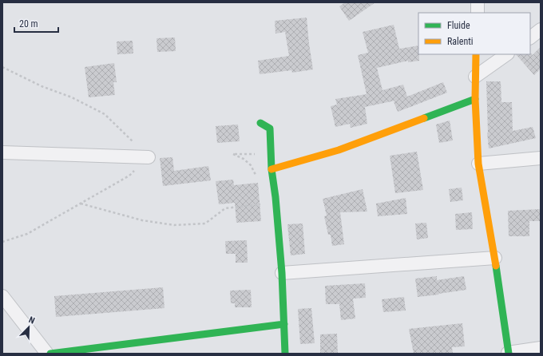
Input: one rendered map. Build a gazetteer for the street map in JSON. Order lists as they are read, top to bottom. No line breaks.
{"legend":["Fluide","Ralenti"],"scale_bar":"20 m","north":"top right"}
